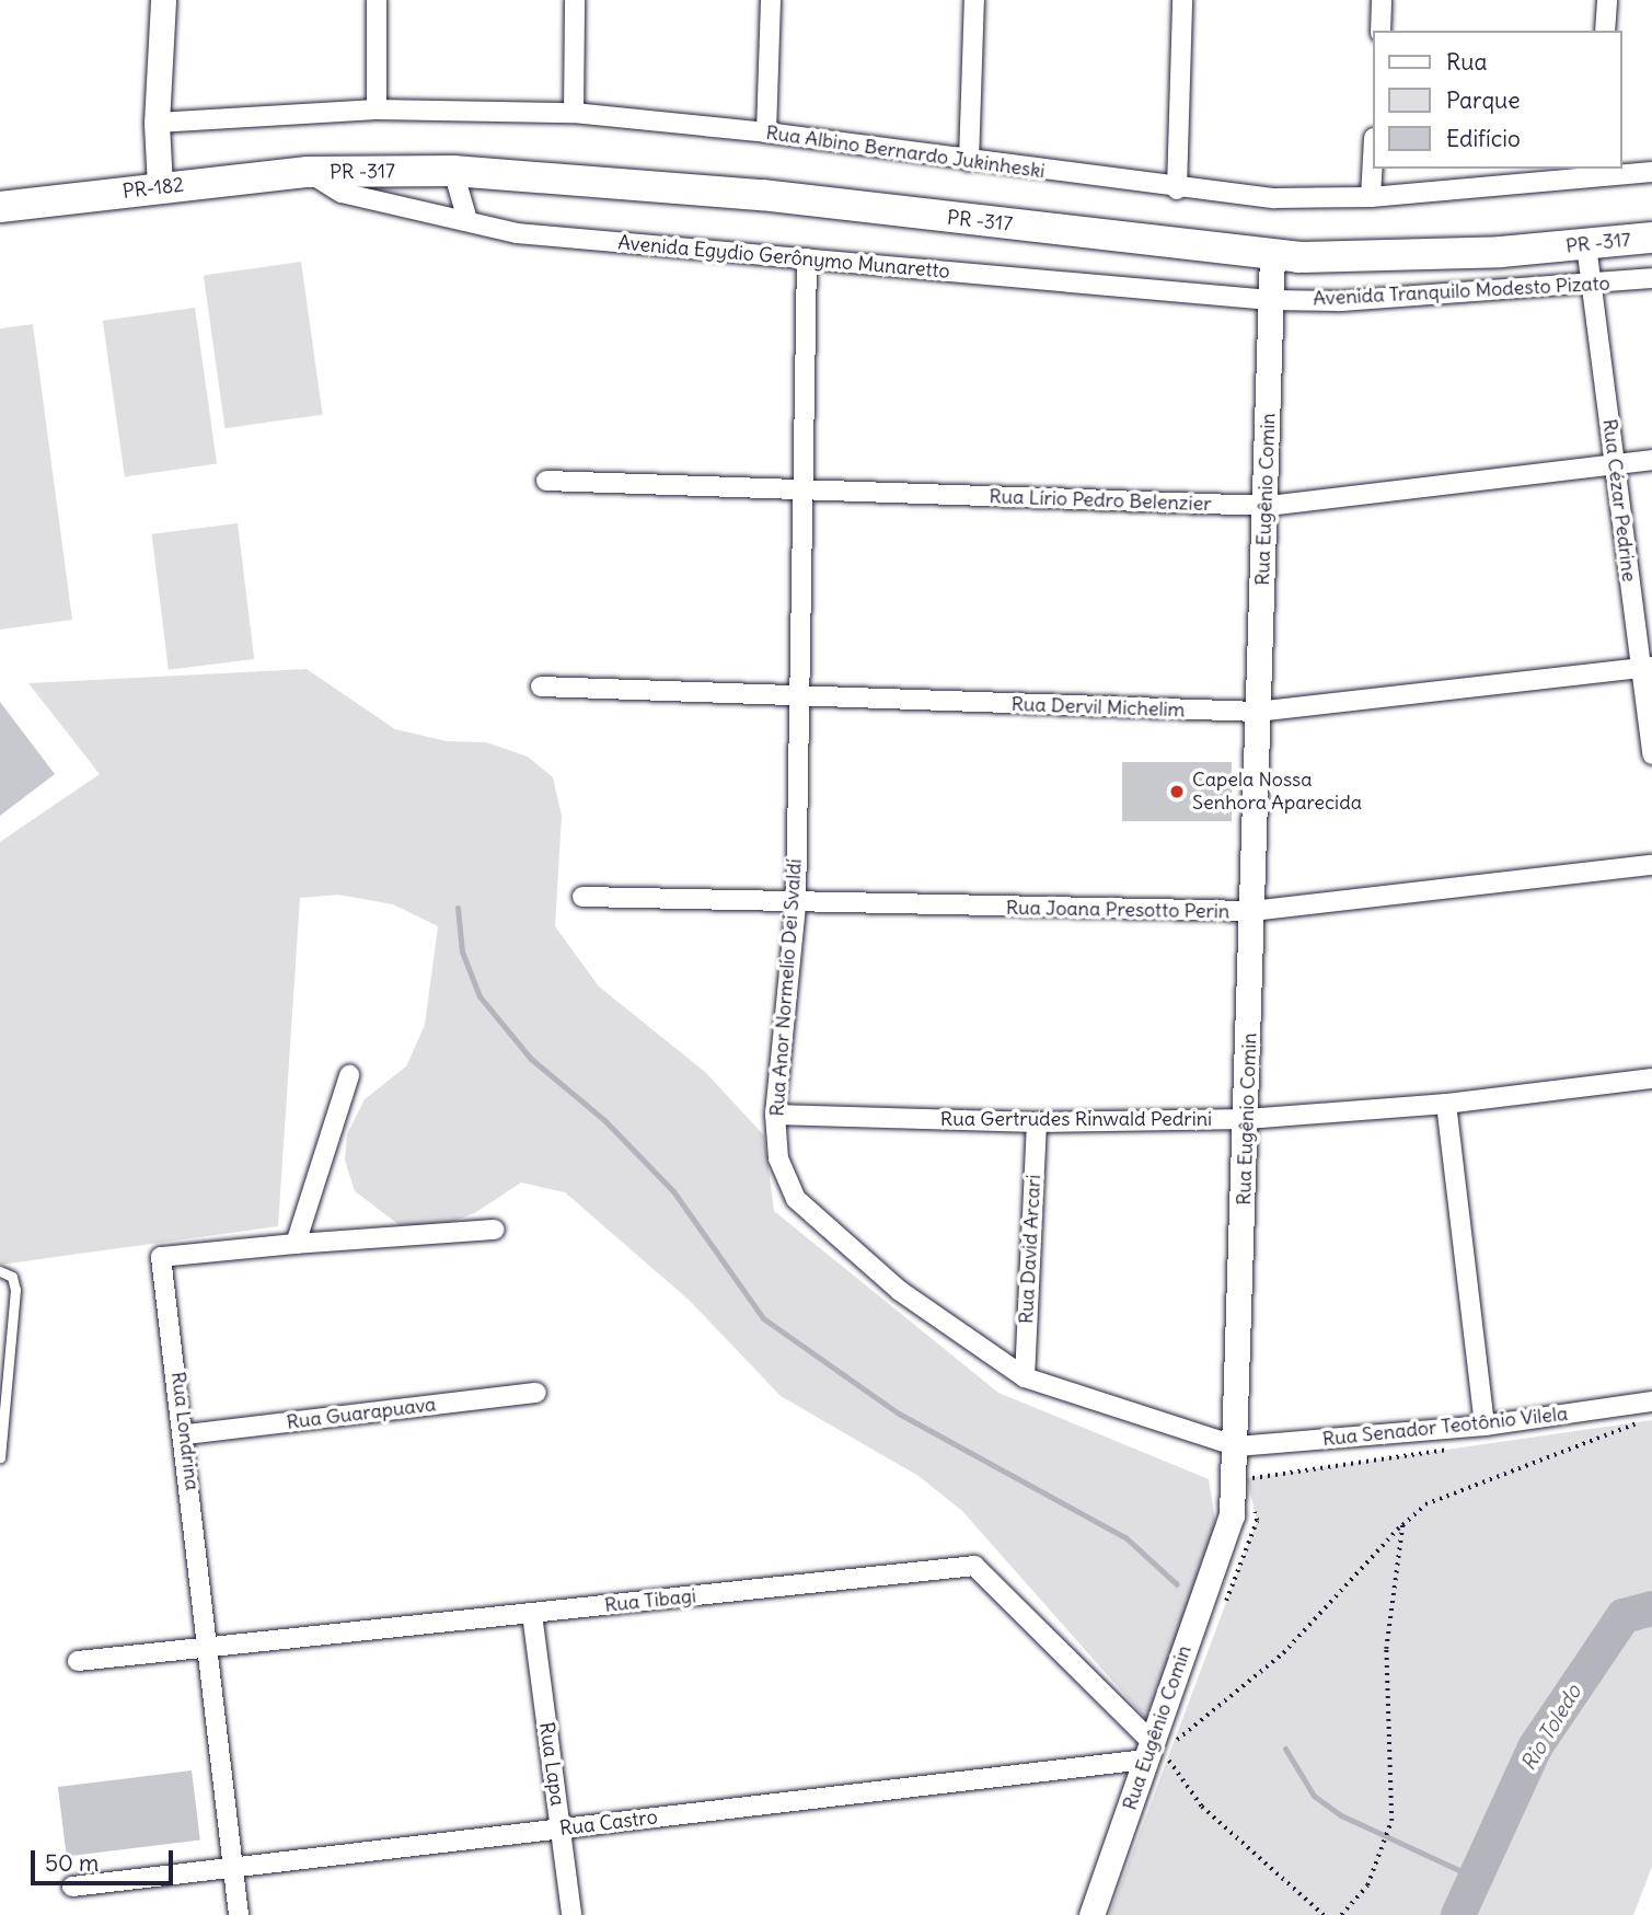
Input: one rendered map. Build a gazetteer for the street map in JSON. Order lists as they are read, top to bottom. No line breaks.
{"streets":{"main road":["PR -317","PR-182"],"street":["Rua Albino Bernardo Jukinheski","Avenida Egydio Gerônymo Munaretto","Avenida Tranquilo Modesto Pizato","Rua Eugênio Comin","Rua Lírio Pedro Belenzier","Rua Cézar Pedrine","Rua Dervil Michelim","Rua Joana Presotto Perin","Rua Anor Normelio Dei Svaldi","Rua Gertrudes Rinwald Pedrini","Rua David Arcari","Rua Guarapuava","Rua Senador Teotônio Vilela","Rua Londrina","Rua Tibagi","Rua Lapa","Rua Castro"]},"crossings":[["PR -317","PR-182"],["PR -317","Avenida Egydio Gerônymo Munaretto"],["PR -317","Rua Eugênio Comin"],["PR -317","Rua Cézar Pedrine"],["PR-182","Avenida Egydio Gerônymo Munaretto"],["Avenida Egydio Gerônymo Munaretto","Avenida Tranquilo Modesto Pizato"],["Avenida Egydio Gerônymo Munaretto","Rua Eugênio Comin"],["Avenida Egydio Gerônymo Munaretto","Rua Anor Normelio Dei Svaldi"],["Avenida Tranquilo Modesto Pizato","Rua Eugênio Comin"],["Avenida Tranquilo Modesto Pizato","Rua Cézar Pedrine"],["Rua Eugênio Comin","Rua Lírio Pedro Belenzier"],["Rua Eugênio Comin","Rua Dervil Michelim"],["Rua Eugênio Comin","Rua Joana Presotto Perin"],["Rua Eugênio Comin","Rua Anor Normelio Dei Svaldi"],["Rua Eugênio Comin","Rua Gertrudes Rinwald Pedrini"],["Rua Eugênio Comin","Rua Senador Teotônio Vilela"],["Rua Eugênio Comin","Rua Tibagi"],["Rua Eugênio Comin","Rua Castro"],["Rua Lírio Pedro Belenzier","Rua Cézar Pedrine"],["Rua Lírio Pedro Belenzier","Rua Anor Normelio Dei Svaldi"],["Rua Cézar Pedrine","Rua Dervil Michelim"],["Rua Dervil Michelim","Rua Anor Normelio Dei Svaldi"],["Rua Joana Presotto Perin","Rua Anor Normelio Dei Svaldi"],["Rua Anor Normelio Dei Svaldi","Rua Gertrudes Rinwald Pedrini"],["Rua Anor Normelio Dei Svaldi","Rua David Arcari"],["Rua Anor Normelio Dei Svaldi","Rua Senador Teotônio Vilela"],["Rua Gertrudes Rinwald Pedrini","Rua David Arcari"],["Rua Guarapuava","Rua Londrina"],["Rua Londrina","Rua Tibagi"],["Rua Londrina","Rua Castro"],["Rua Tibagi","Rua Lapa"],["Rua Tibagi","Rua Castro"],["Rua Lapa","Rua Castro"]],"water":["Rio Toledo"],"places":["Capela Nossa Senhora Aparecida"],"legend":["Rua","Parque","Edifício"],"scale_bar":"50 m"}
